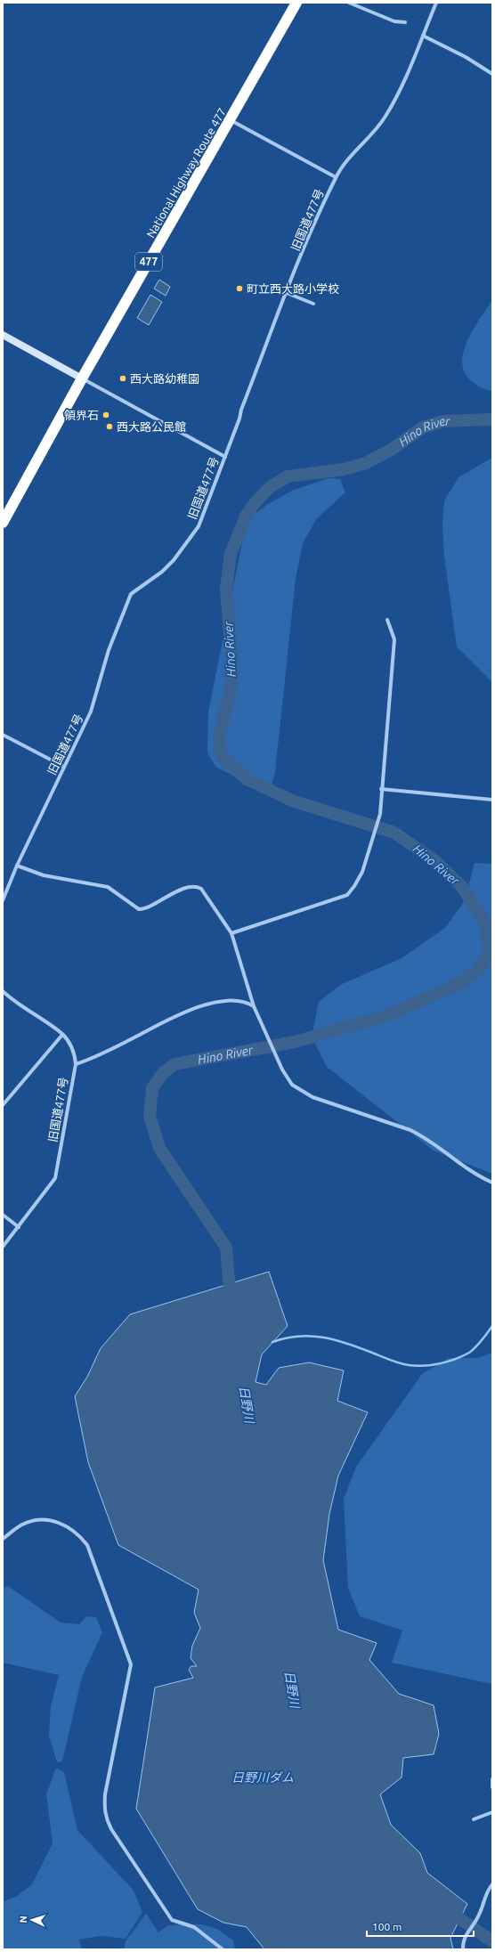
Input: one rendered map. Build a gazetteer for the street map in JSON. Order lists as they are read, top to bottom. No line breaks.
{"streets":{"highway":["National Highway Route 477","477"],"street":["旧国道477号"]},"water":["Hino River","日野川","日野川ダム"],"places":["町立西大路小学校","西大路幼稚園","領界石","西大路公民館"],"scale_bar":"100 m","north":"left"}
